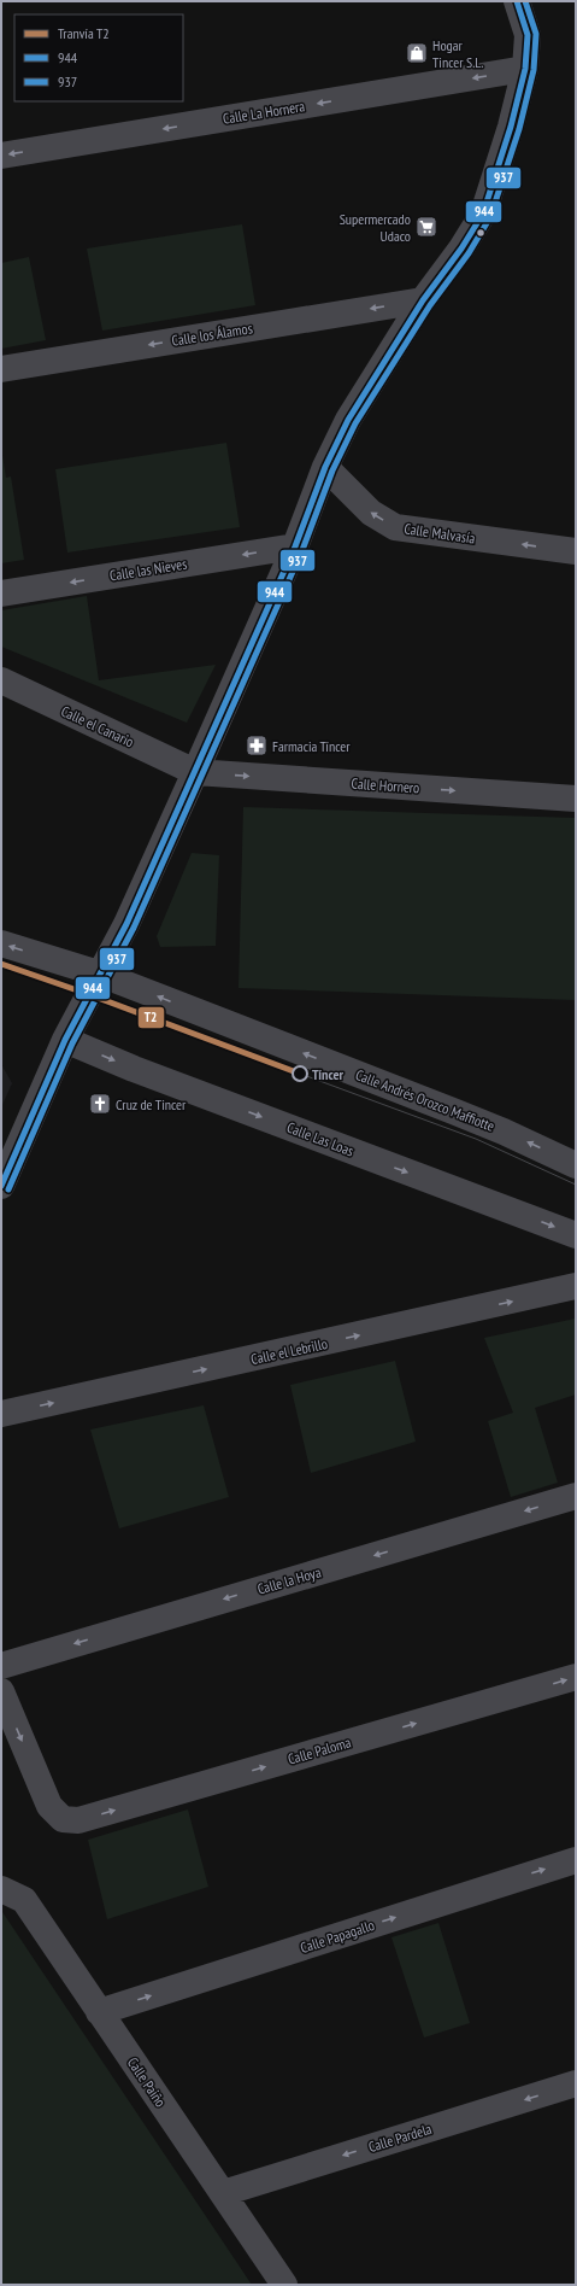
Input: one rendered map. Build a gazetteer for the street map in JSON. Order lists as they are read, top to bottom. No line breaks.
{"streets":{"street":["Calle La Hornera","Calle los Álamos","Calle Malvasía","Calle las Nieves","Calle el Canario","Calle Hornero","Calle Andrés Orozco Maffiotte","Calle Las Loas","Calle el Lebrillo","Calle la Hoya","Calle Paloma","Calle Papagallo","Calle Paiño","Calle Pardela"]},"crossings":[["Calle el Canario","Calle Hornero"],["Calle Papagallo","Calle Paiño"],["Calle Paiño","Calle Pardela"]],"one_way":["Calle La Hornera","Calle los Álamos","Calle Malvasía","Calle las Nieves","Calle Hornero","Calle Andrés Orozco Maffiotte","Calle Las Loas","Calle el Lebrillo","Calle la Hoya","Calle Paloma","Calle Papagallo","Calle Pardela"],"places":{"shop":["Hogar Tincer S.L."],"supermarket":["Supermercado Udaco"],"pharmacy":["Farmacia Tíncer"],"other":["Tíncer"],"church":["Cruz de Tincer"]},"lines":["transit line 944","transit line 937","tram line T2"],"legend":["Tranvía T2","944","937"]}
